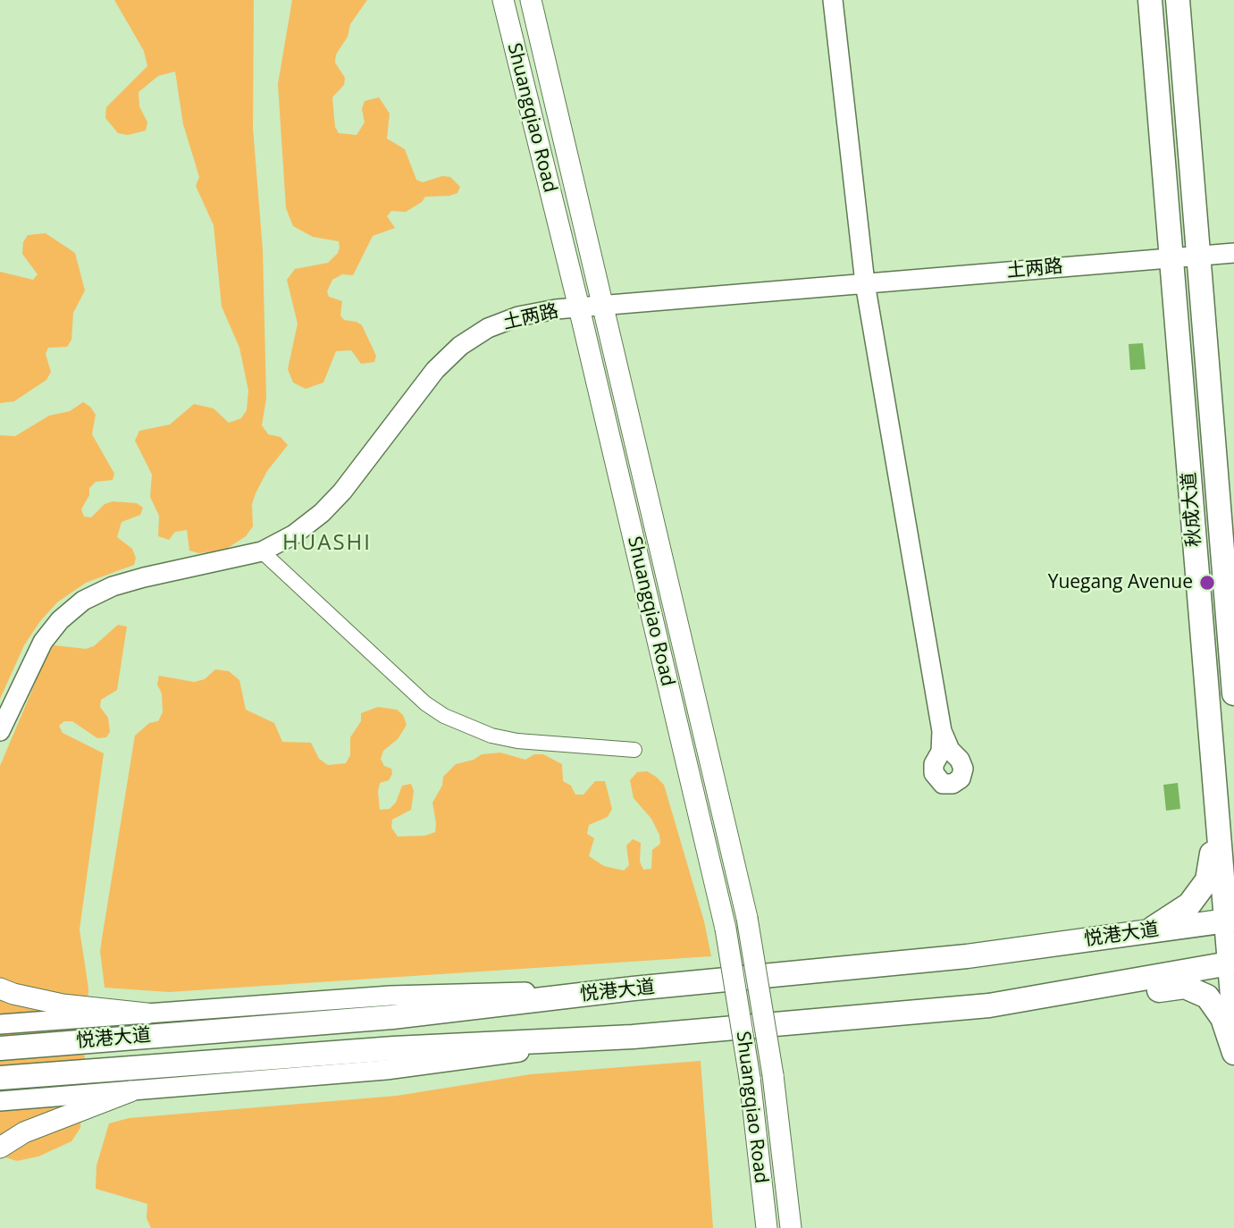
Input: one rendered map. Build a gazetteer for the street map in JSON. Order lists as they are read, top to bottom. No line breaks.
{"streets":{"main road":["Shuangqiao Road","秋成大道","悦港大道"],"street":["土两路"]},"crossings":[["Shuangqiao Road","土两路"],["土两路","秋成大道"],["秋成大道","悦港大道"]],"districts":["HUASHI"],"places":["Yuegang Avenue"]}
